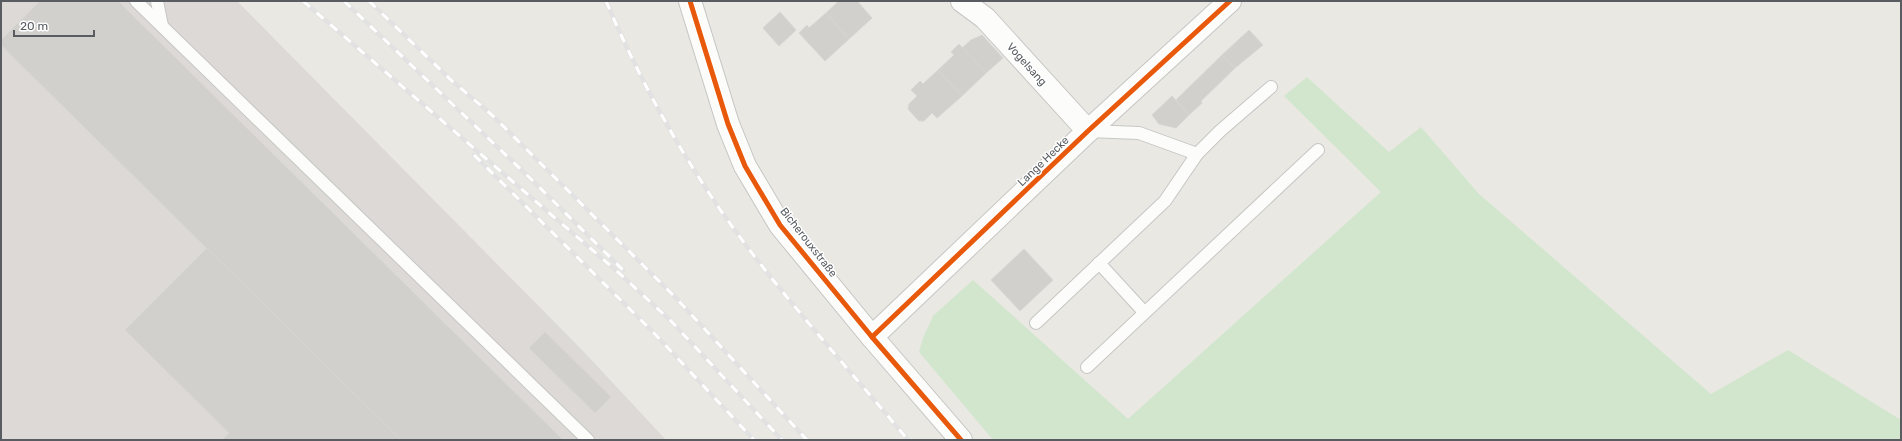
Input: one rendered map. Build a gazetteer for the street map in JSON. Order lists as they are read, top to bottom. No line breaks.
{"streets":{"street":["Vogelsang","Lange Hecke","Bicherouxstraße"]},"crossings":[["Vogelsang","Lange Hecke"],["Lange Hecke","Bicherouxstraße"]],"scale_bar":"20 m"}
